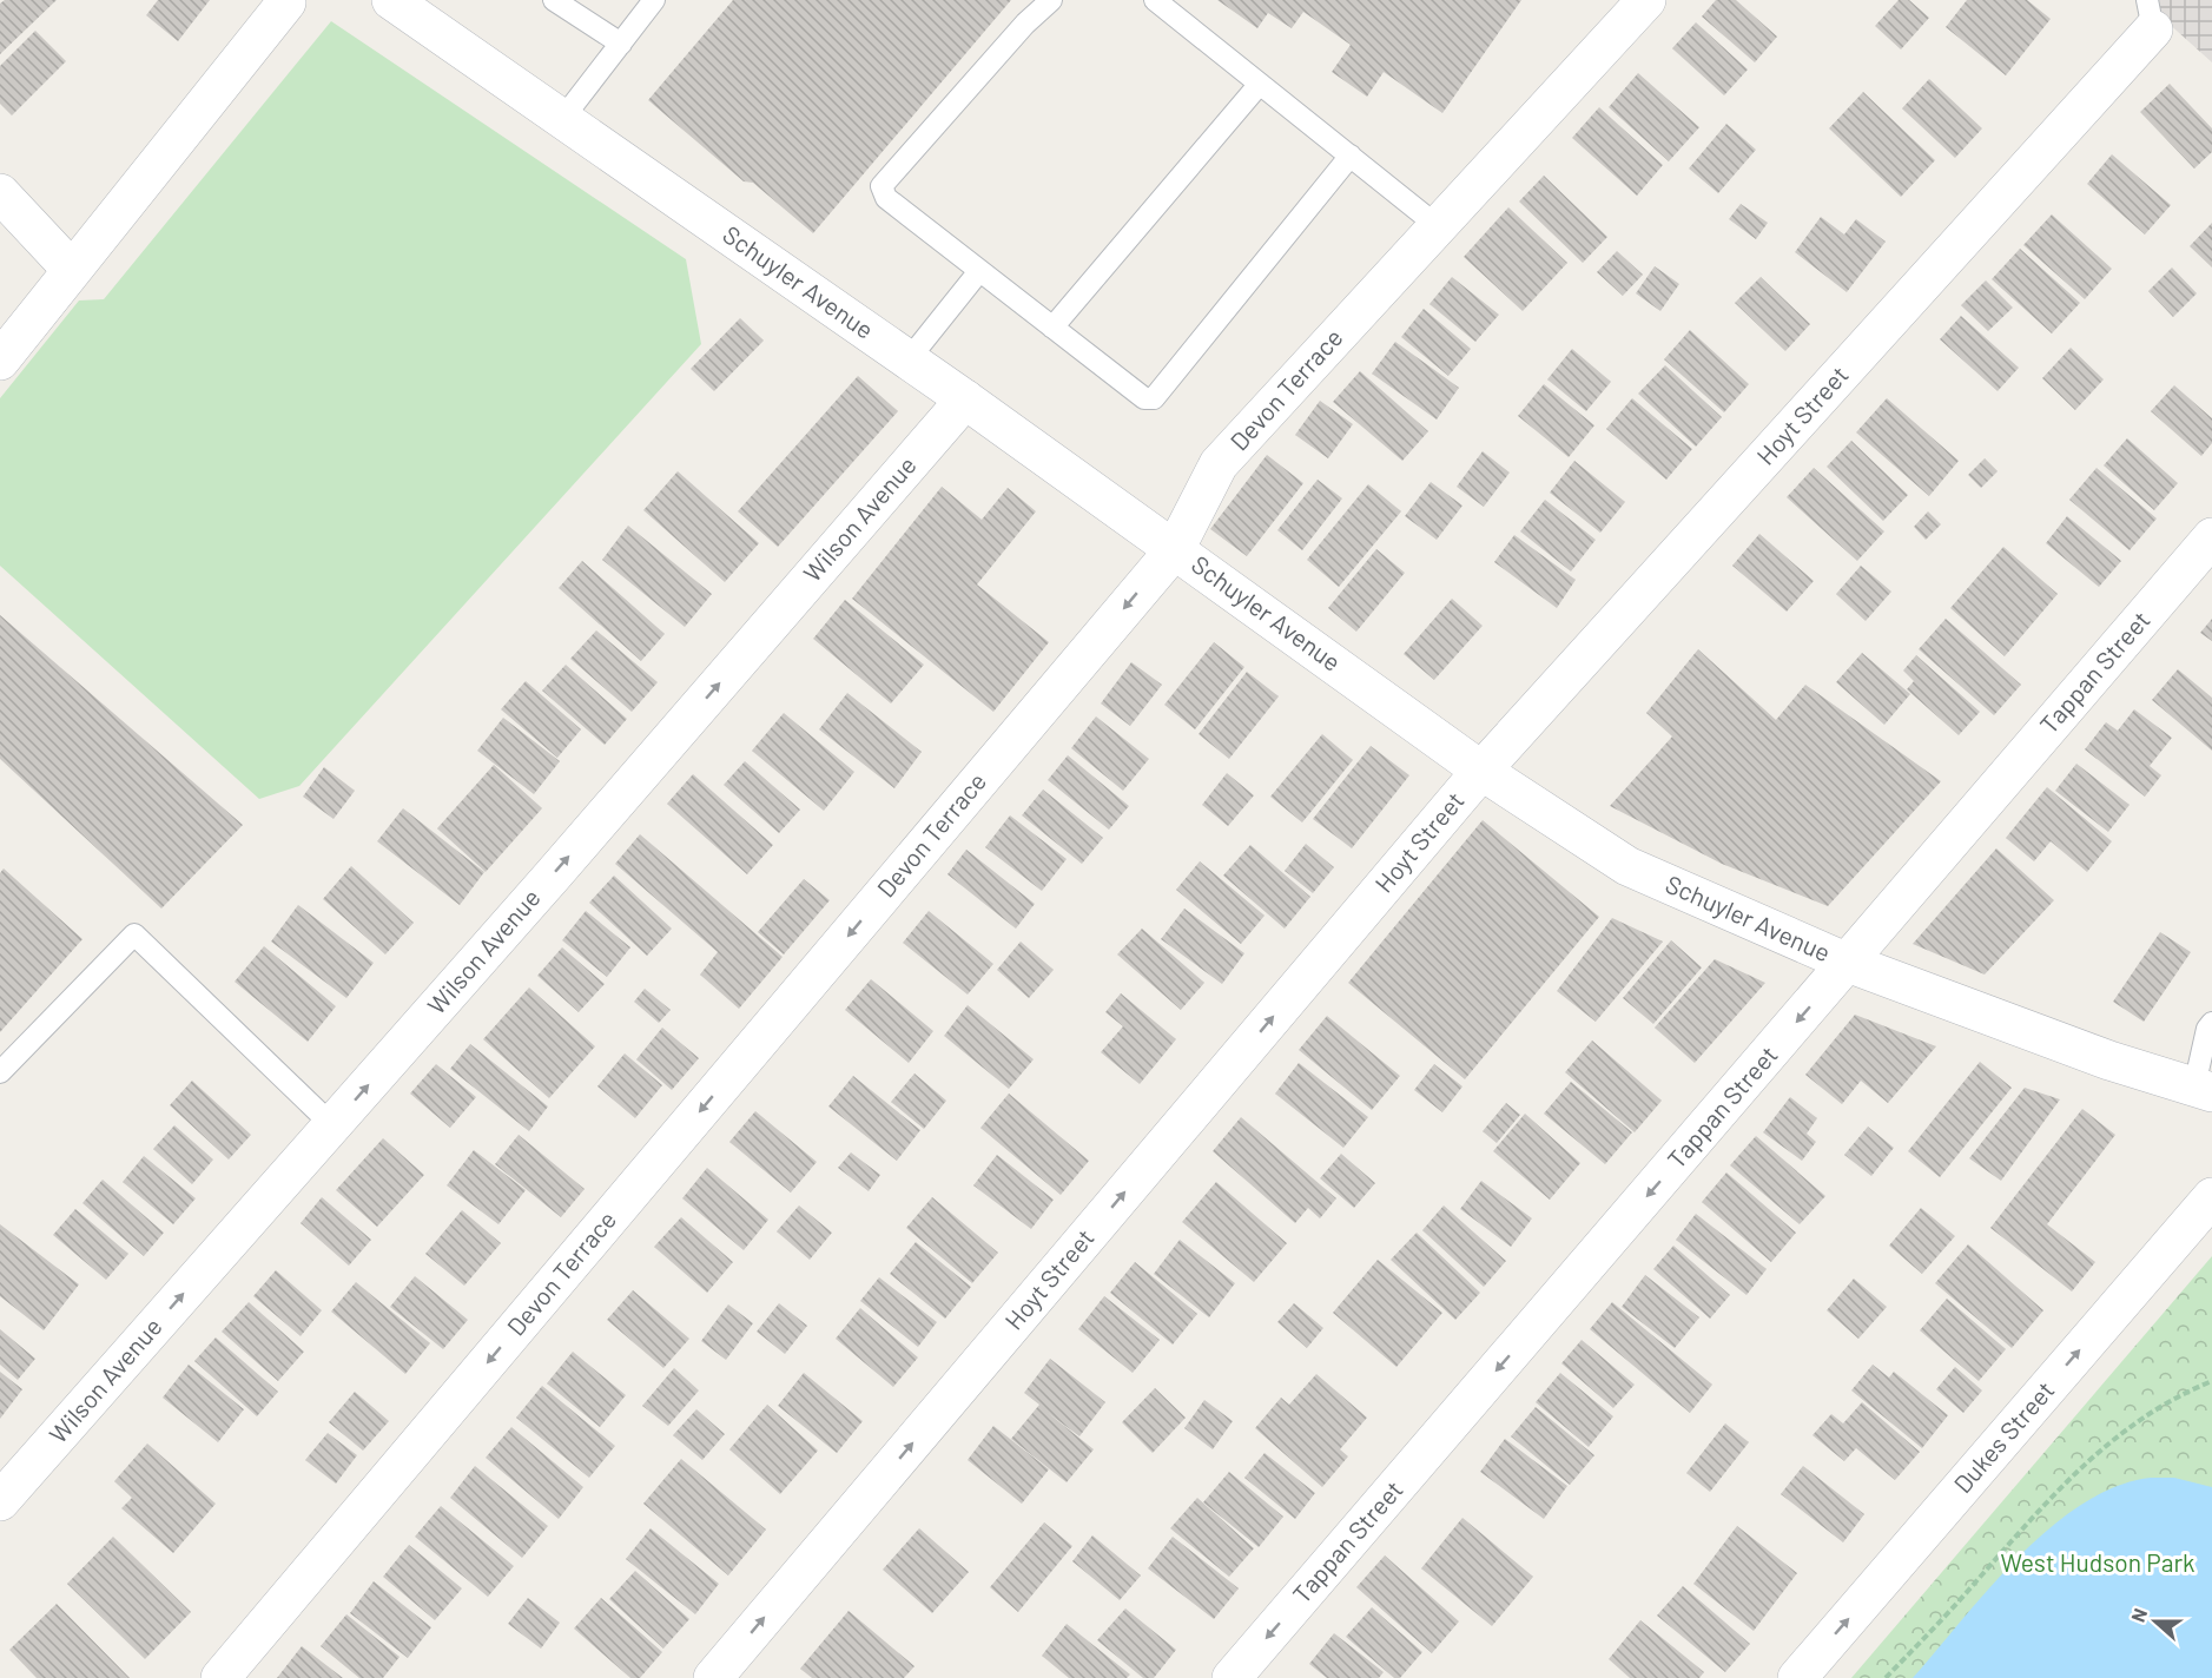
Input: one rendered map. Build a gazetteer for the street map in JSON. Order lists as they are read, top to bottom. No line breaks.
{"streets":{"street":["Schuyler Avenue","Devon Terrace","Hoyt Street","Wilson Avenue","Tappan Street","Dukes Street"]},"crossings":[["Schuyler Avenue","Devon Terrace"],["Schuyler Avenue","Hoyt Street"],["Schuyler Avenue","Wilson Avenue"],["Schuyler Avenue","Tappan Street"]],"one_way":["Devon Terrace","Hoyt Street","Wilson Avenue","Tappan Street","Dukes Street"],"parks":["West Hudson Park"],"north":"left"}
